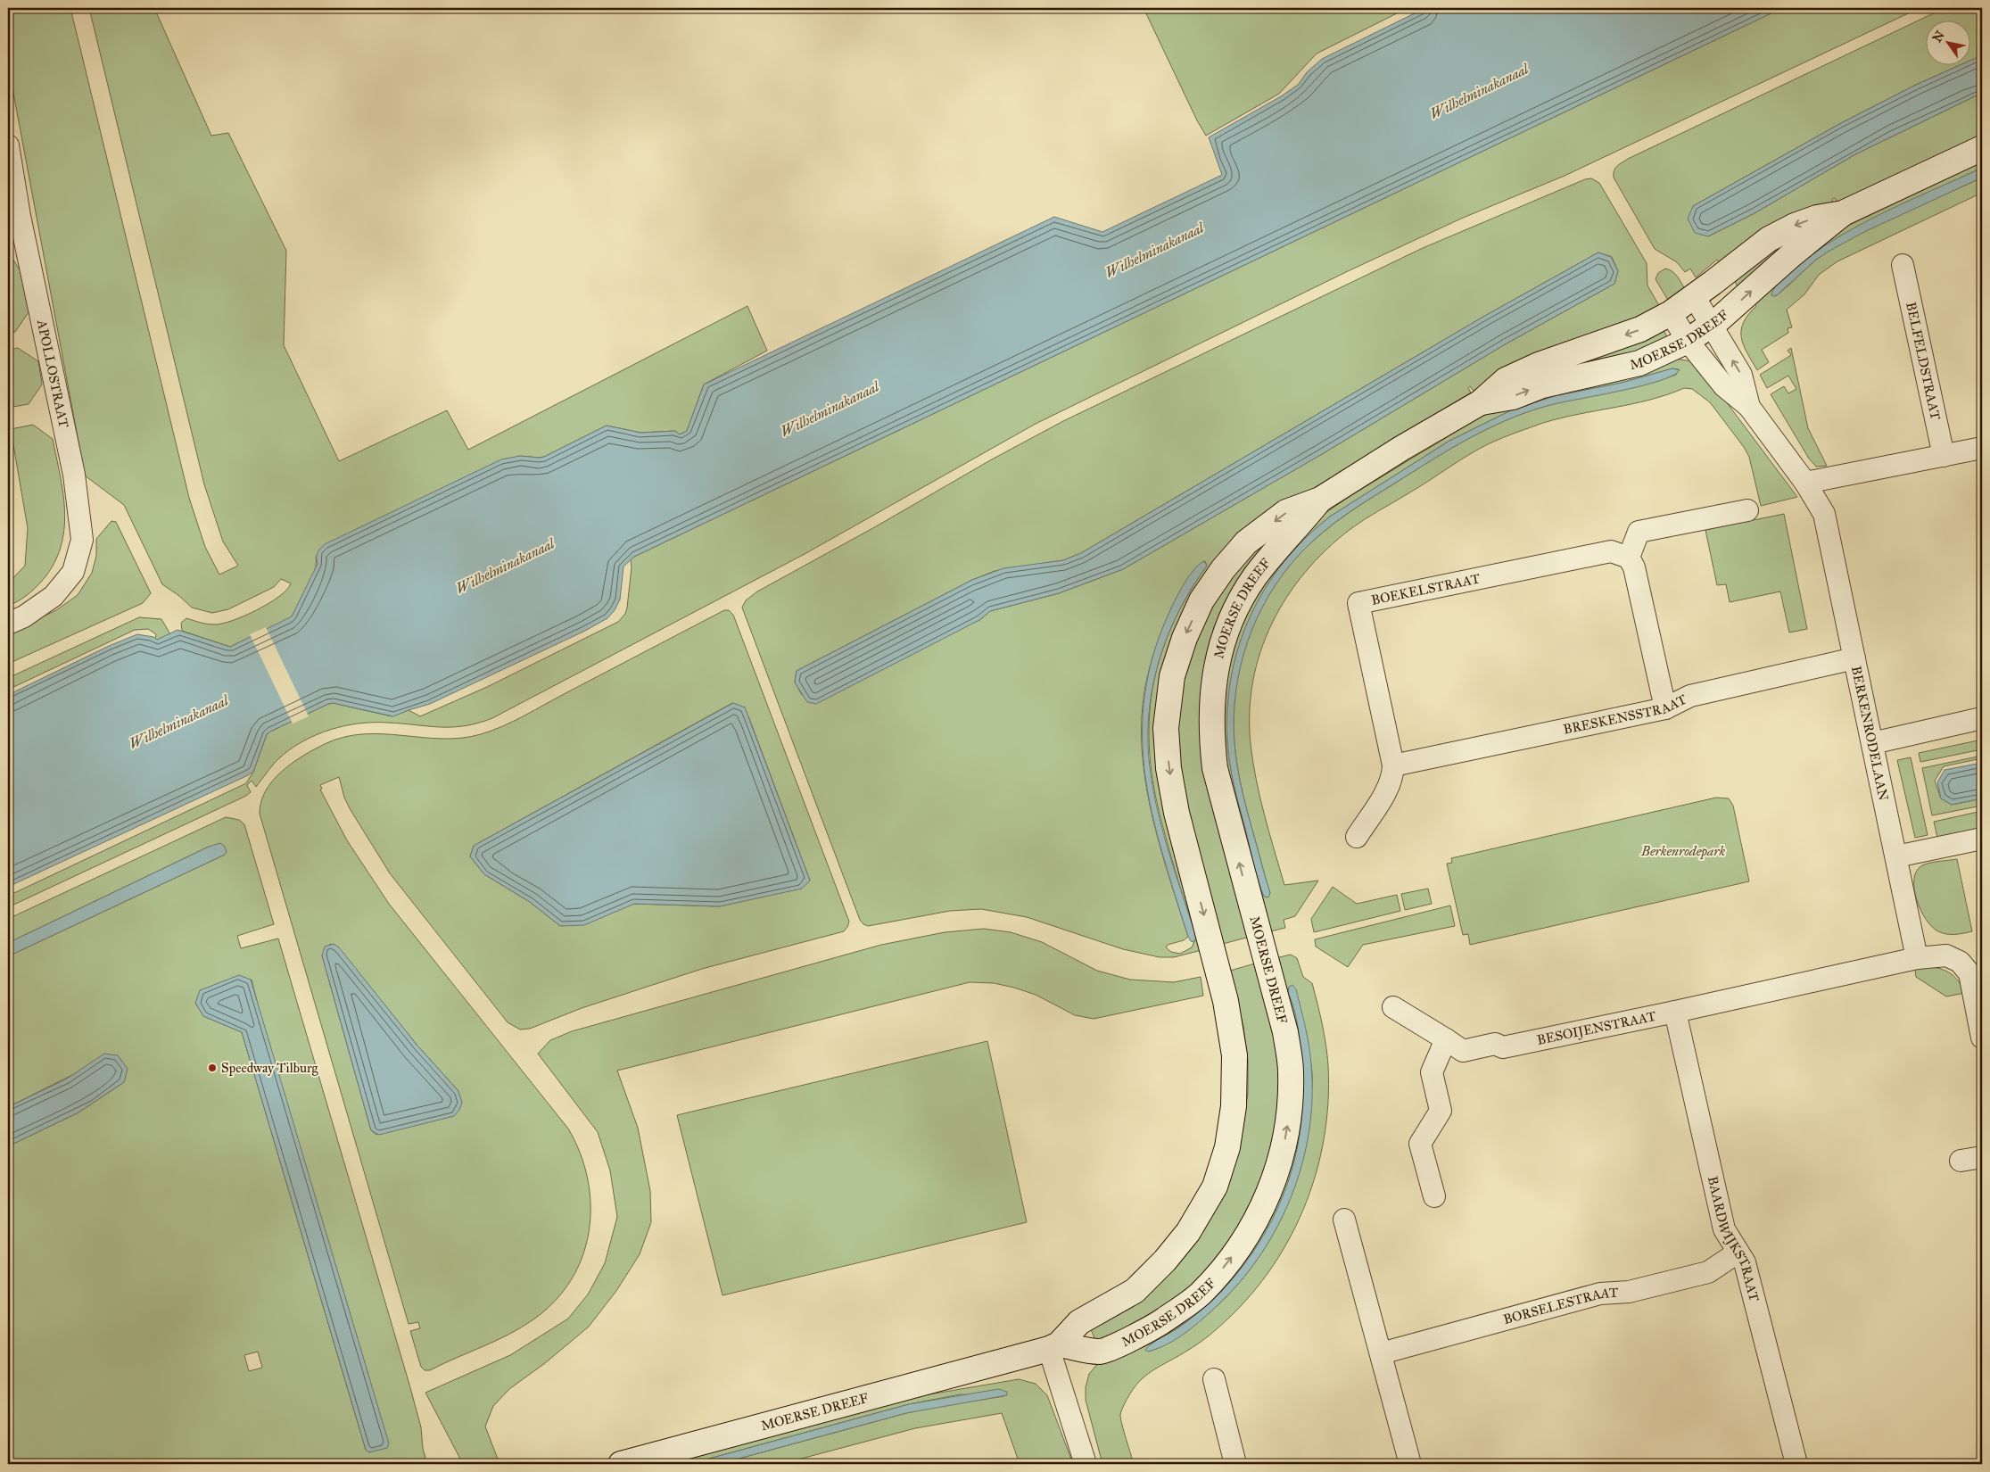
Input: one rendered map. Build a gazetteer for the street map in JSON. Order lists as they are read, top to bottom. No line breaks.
{"streets":{"street":["MOERSE DREEF","BELFELDSTRAAT","APOLLOSTRAAT","BOEKELSTRAAT","BRESKENSSTRAAT","BERKENRODELAAN","BESOIJENSTRAAT","BAARDWIJKSTRAAT","BORSELESTRAAT"]},"crossings":[["MOERSE DREEF","BERKENRODELAAN"],["BOEKELSTRAAT","BRESKENSSTRAAT"],["BRESKENSSTRAAT","BERKENRODELAAN"],["BERKENRODELAAN","BESOIJENSTRAAT"],["BESOIJENSTRAAT","BAARDWIJKSTRAAT"],["BAARDWIJKSTRAAT","BORSELESTRAAT"]],"water":["Wilhelminakanaal"],"parks":["Berkenrodepark"],"places":["Speedway Tilburg"],"north":"top left"}
